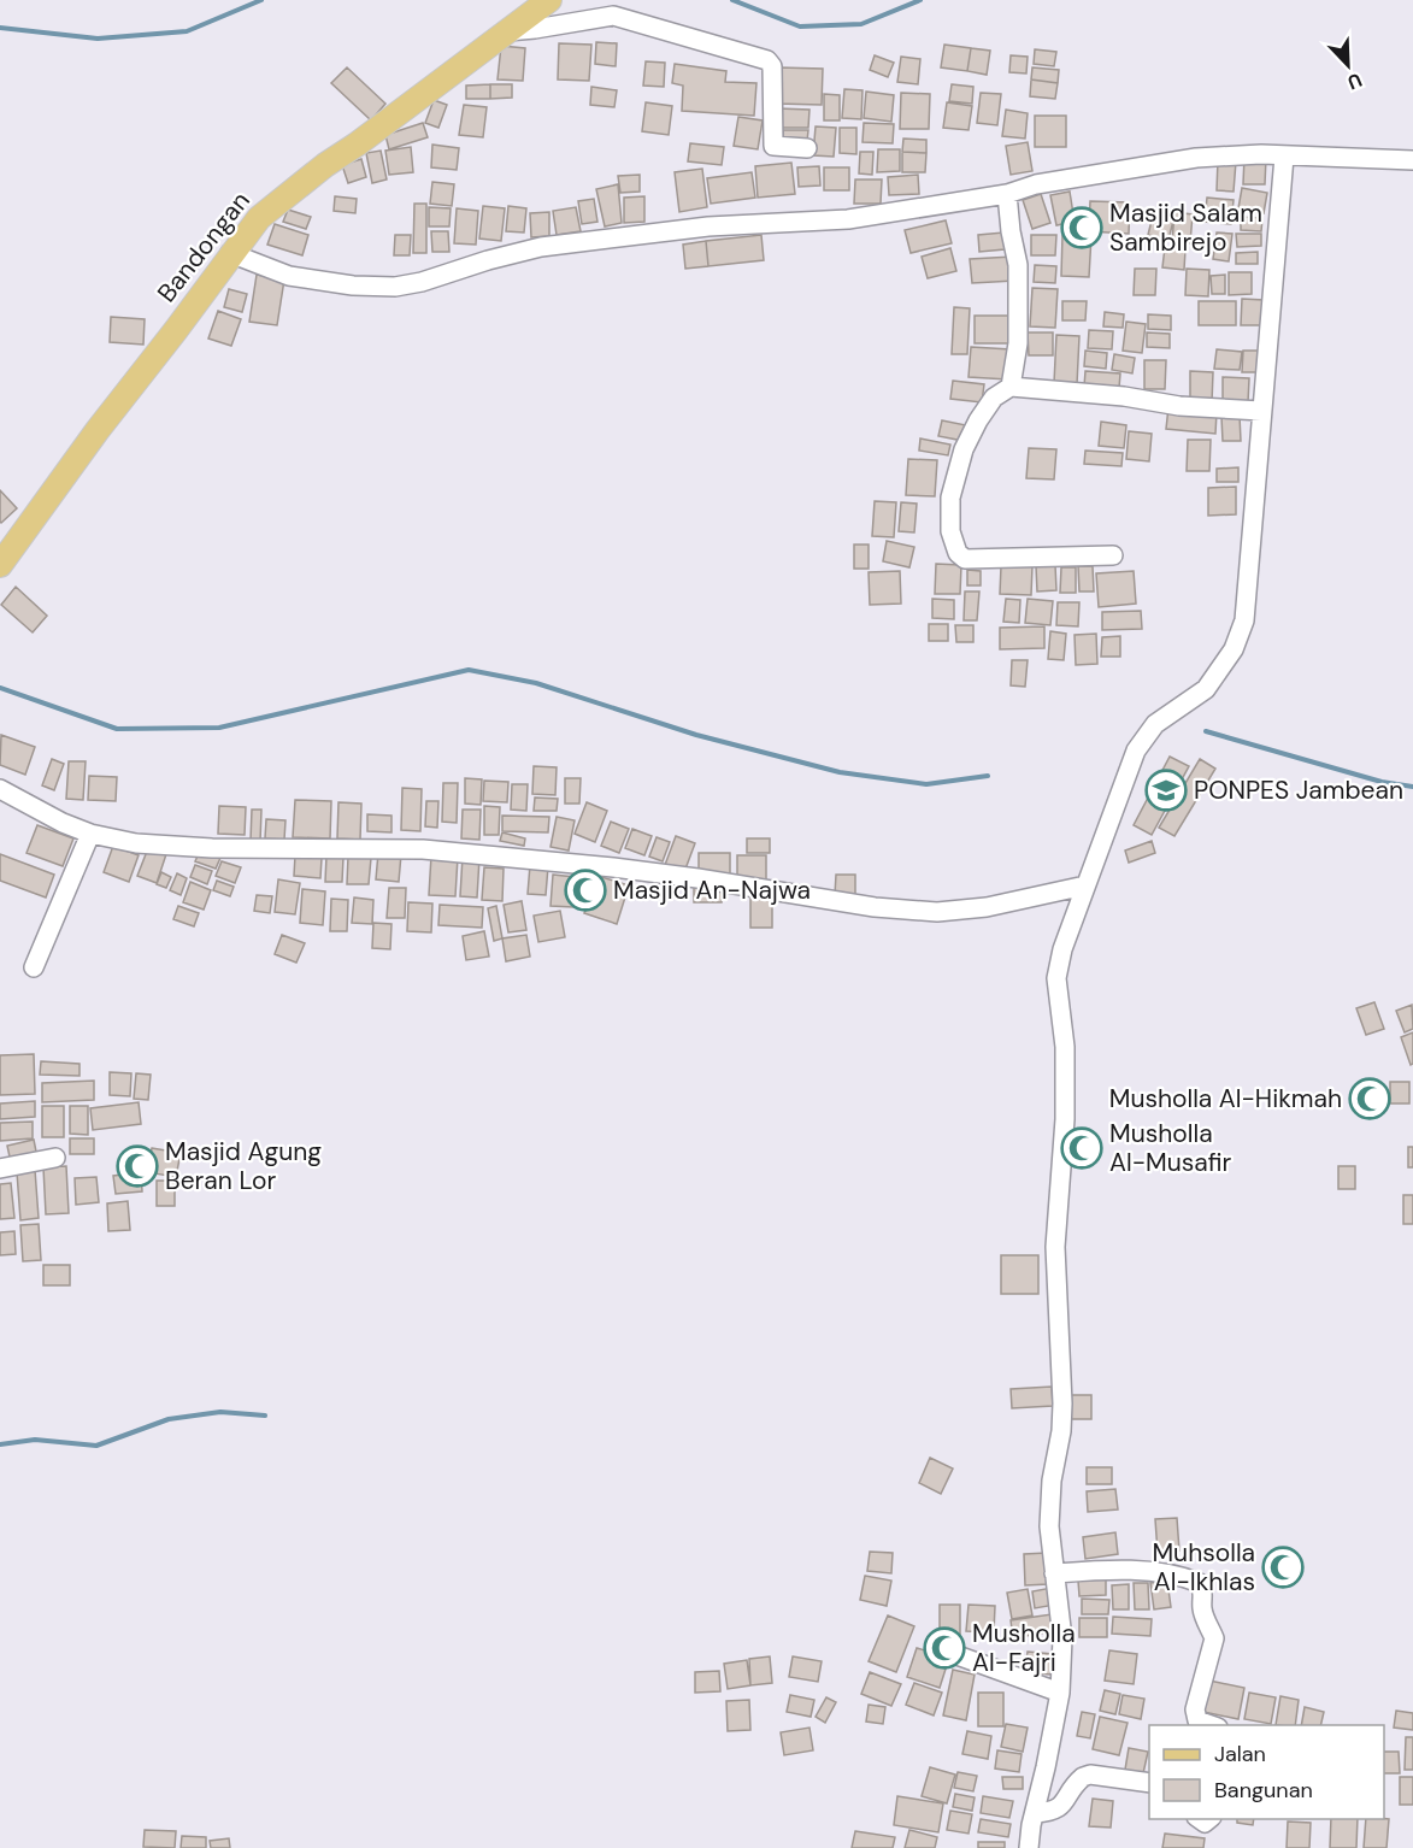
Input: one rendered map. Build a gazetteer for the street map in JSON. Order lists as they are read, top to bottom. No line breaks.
{"streets":{"main road":["Bandongan"]},"places":{"mosque":["Masjid Salam Sambirejo","Masjid An-Najwa","Musholla Al-Hikmah","Musholla Al-Musafir","Masjid Agung Beran Lor","Muhsolla Al-Ikhlas","Musholla Al-Fajri"],"school or university":["PONPES Jambean"]},"legend":["Jalan","Bangunan"],"north":"bottom right"}
